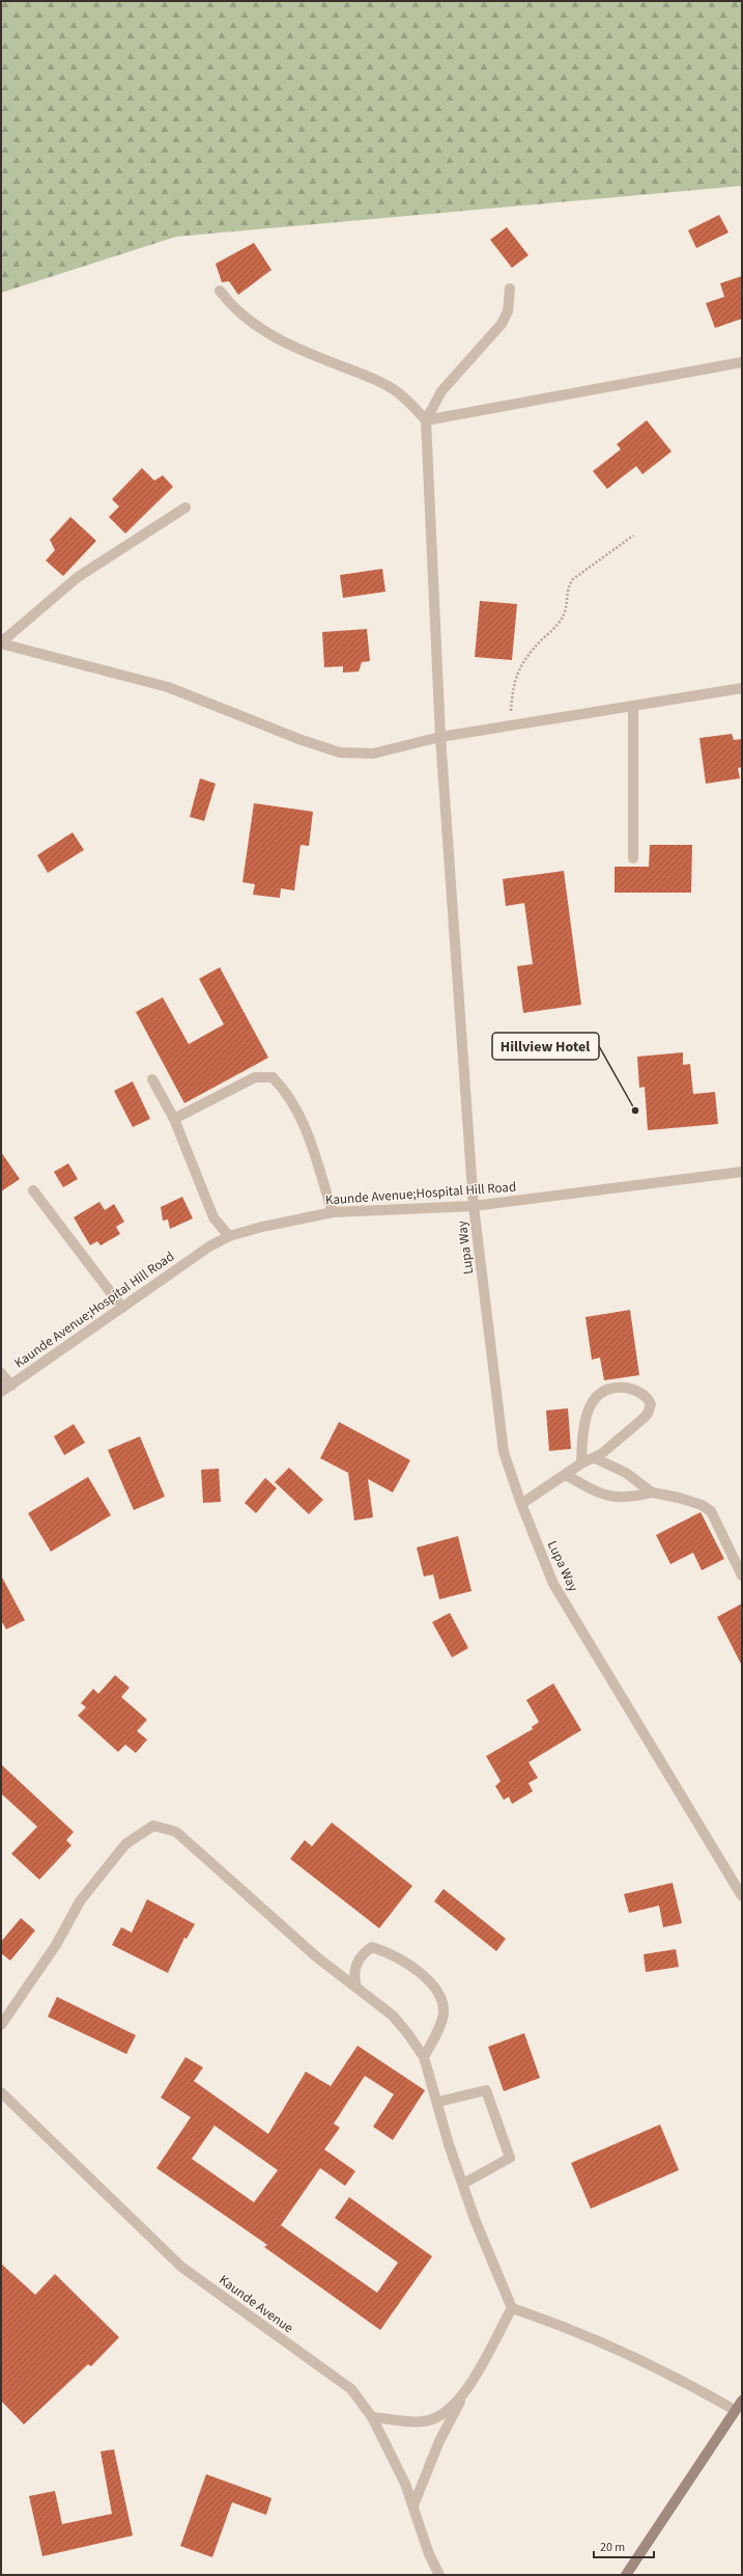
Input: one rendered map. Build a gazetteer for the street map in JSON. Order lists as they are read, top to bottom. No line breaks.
{"streets":{"street":["Kaunde Avenue;Hospital Hill Road","Lupa Way","Kaunde Avenue"]},"crossings":[["Kaunde Avenue;Hospital Hill Road","Lupa Way"]],"places":["Hillview Hotel"],"scale_bar":"20 m"}
